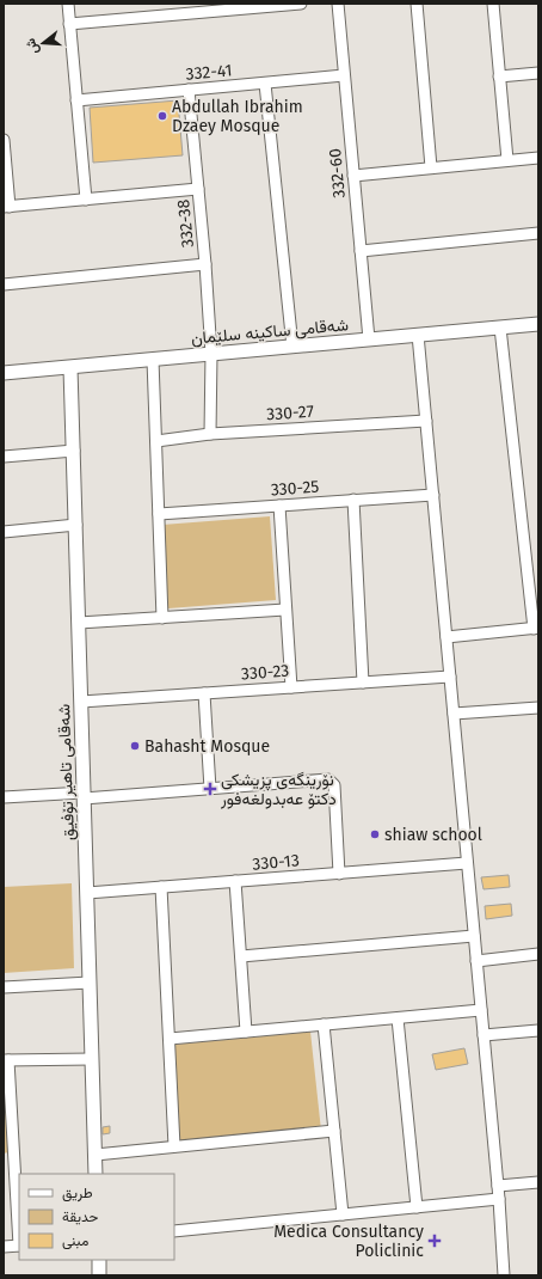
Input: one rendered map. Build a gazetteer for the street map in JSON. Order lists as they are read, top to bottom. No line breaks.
{"streets":{"street":["332-41","332-60","332-38","شەقامی ساکینە سلێمان","330-27","330-25","330-23","شەقامی تاهیر تۆفیق","330-13"]},"crossings":[["332-41","332-60"],["332-41","332-38"],["332-60","شەقامی ساکینە سلێمان"],["332-38","شەقامی ساکینە سلێمان"],["332-38","330-27"],["شەقامی ساکینە سلێمان","شەقامی تاهیر تۆفیق"],["330-23","شەقامی تاهیر تۆفیق"],["شەقامی تاهیر تۆفیق","330-13"]],"places":{"other":["Abdullah Ibrahim Dzaey Mosque","Bahasht Mosque","shiaw school"],"health":["نۆرینگەی پزیشکی دکتۆ عەبدولغەفور","Medica Consultancy Policlinic"]},"legend":["طريق","حديقة","مبنى"],"north":"left"}
